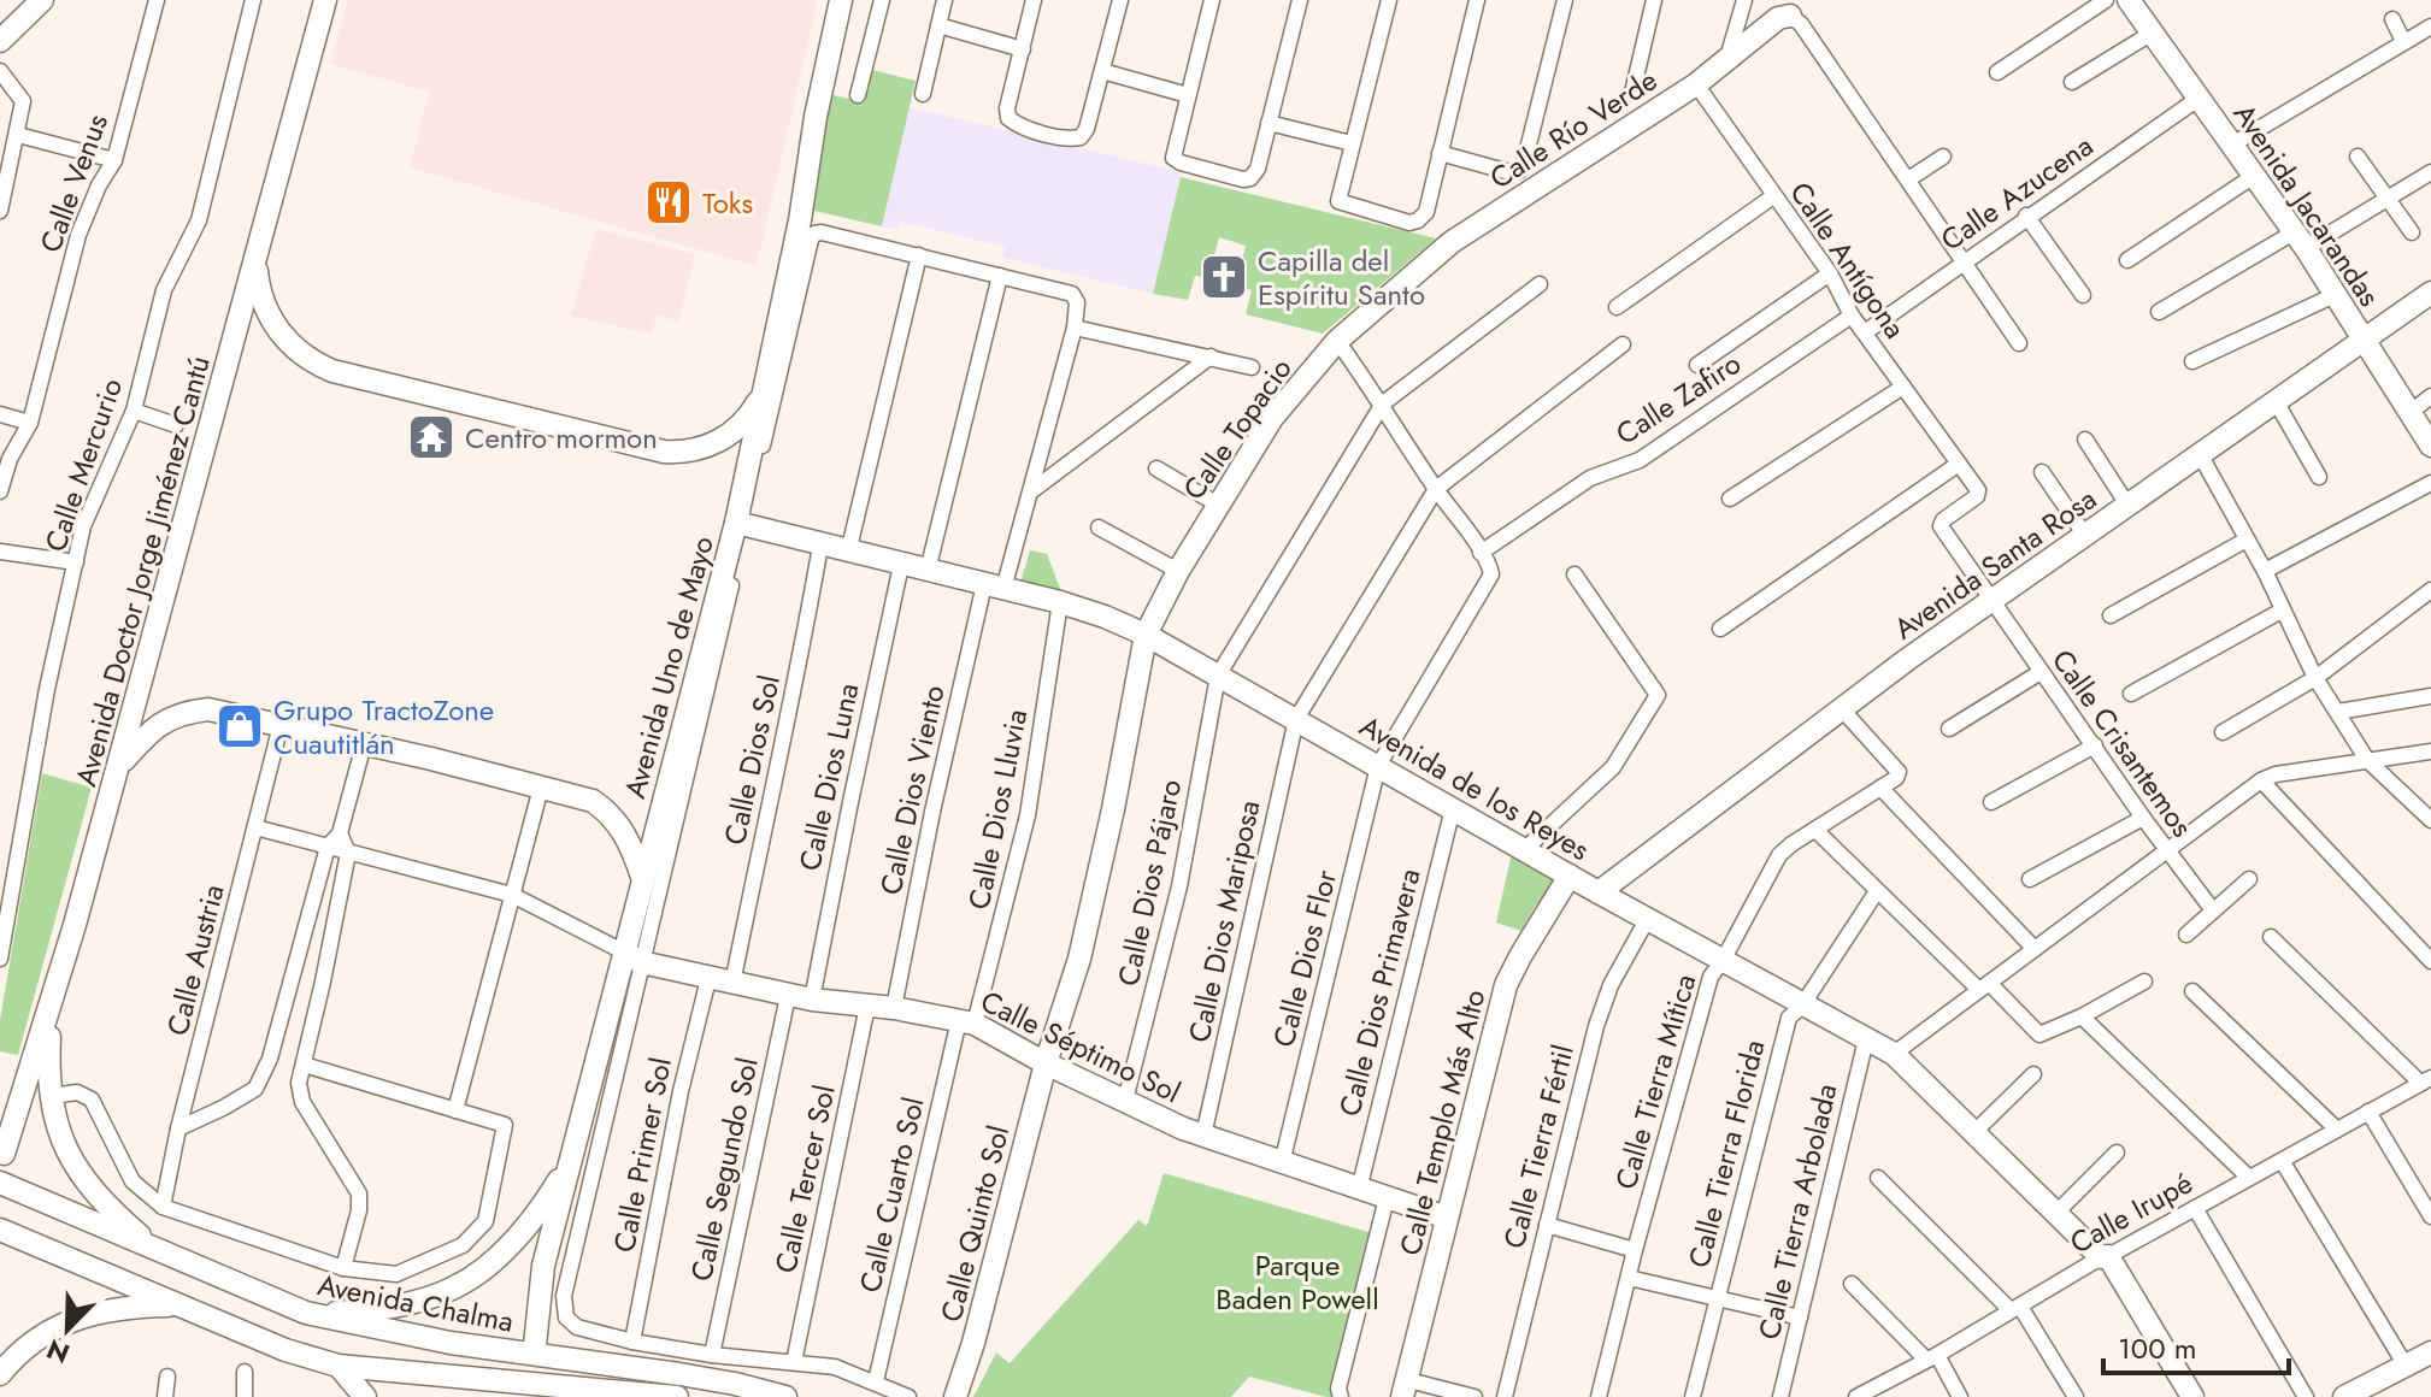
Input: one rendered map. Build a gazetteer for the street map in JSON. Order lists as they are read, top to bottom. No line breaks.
{"streets":{"street":["Calle Río Verde","Calle Venus","Calle Azucena","Avenida Jacarandas","Calle Antígona","Calle Zafiro","Calle Topacio","Calle Mercurio","Avenida Santa Rosa","Avenida Doctor Jorge Jiménez Cantú","Avenida Uno de Mayo","Calle Crisantemos","Calle Dios Sol","Calle Dios Luna","Avenida de los Reyes","Calle Dios Viento","Calle Dios Lluvia","Calle Dios Pájaro","Calle Dios Mariposa","Calle Dios Flor","Calle Austria","Calle Dios Primavera","Calle Séptimo Sol","Calle Tierra Mítica","Calle Templo Más Alto","Calle Tierra Fértil","Calle Tierra Florida","Calle Primer Sol","Calle Segundo Sol","Calle Tercer Sol","Calle Cuarto Sol","Calle Tierra Arbolada","Calle Irupé","Calle Quinto Sol","Avenida Chalma"]},"crossings":[["Calle Río Verde","Calle Antígona"],["Calle Río Verde","Calle Topacio"],["Calle Azucena","Avenida Jacarandas"],["Calle Azucena","Calle Antígona"],["Avenida Jacarandas","Avenida Santa Rosa"],["Calle Antígona","Calle Zafiro"],["Calle Antígona","Avenida Santa Rosa"],["Calle Antígona","Calle Crisantemos"],["Calle Topacio","Avenida de los Reyes"],["Calle Topacio","Calle Quinto Sol"],["Avenida Santa Rosa","Calle Crisantemos"],["Avenida Santa Rosa","Avenida de los Reyes"],["Avenida Uno de Mayo","Avenida de los Reyes"],["Avenida Uno de Mayo","Calle Séptimo Sol"],["Calle Dios Sol","Avenida de los Reyes"],["Calle Dios Sol","Calle Séptimo Sol"],["Calle Dios Luna","Avenida de los Reyes"],["Calle Dios Luna","Calle Séptimo Sol"],["Avenida de los Reyes","Calle Dios Viento"],["Avenida de los Reyes","Calle Dios Lluvia"],["Avenida de los Reyes","Calle Dios Pájaro"],["Avenida de los Reyes","Calle Dios Mariposa"],["Avenida de los Reyes","Calle Dios Flor"],["Avenida de los Reyes","Calle Dios Primavera"],["Avenida de los Reyes","Calle Tierra Mítica"],["Avenida de los Reyes","Calle Templo Más Alto"],["Avenida de los Reyes","Calle Tierra Fértil"],["Avenida de los Reyes","Calle Tierra Florida"],["Avenida de los Reyes","Calle Tierra Arbolada"],["Avenida de los Reyes","Calle Irupé"],["Avenida de los Reyes","Calle Quinto Sol"],["Calle Dios Viento","Calle Séptimo Sol"],["Calle Dios Lluvia","Calle Séptimo Sol"],["Calle Dios Lluvia","Calle Cuarto Sol"],["Calle Dios Pájaro","Calle Séptimo Sol"],["Calle Dios Mariposa","Calle Séptimo Sol"],["Calle Dios Flor","Calle Séptimo Sol"],["Calle Dios Primavera","Calle Séptimo Sol"],["Calle Séptimo Sol","Calle Templo Más Alto"],["Calle Séptimo Sol","Calle Primer Sol"],["Calle Séptimo Sol","Calle Segundo Sol"],["Calle Séptimo Sol","Calle Tercer Sol"],["Calle Séptimo Sol","Calle Cuarto Sol"],["Calle Séptimo Sol","Calle Quinto Sol"]],"parks":["Parque Baden Powell"],"places":{"restaurant":["Toks"],"church":["Capilla del Espíritu Santo"],"temple":["Centro mormon"],"shop":["Grupo TractoZone Cuautitlán"]},"scale_bar":"100 m","north":"bottom left"}
